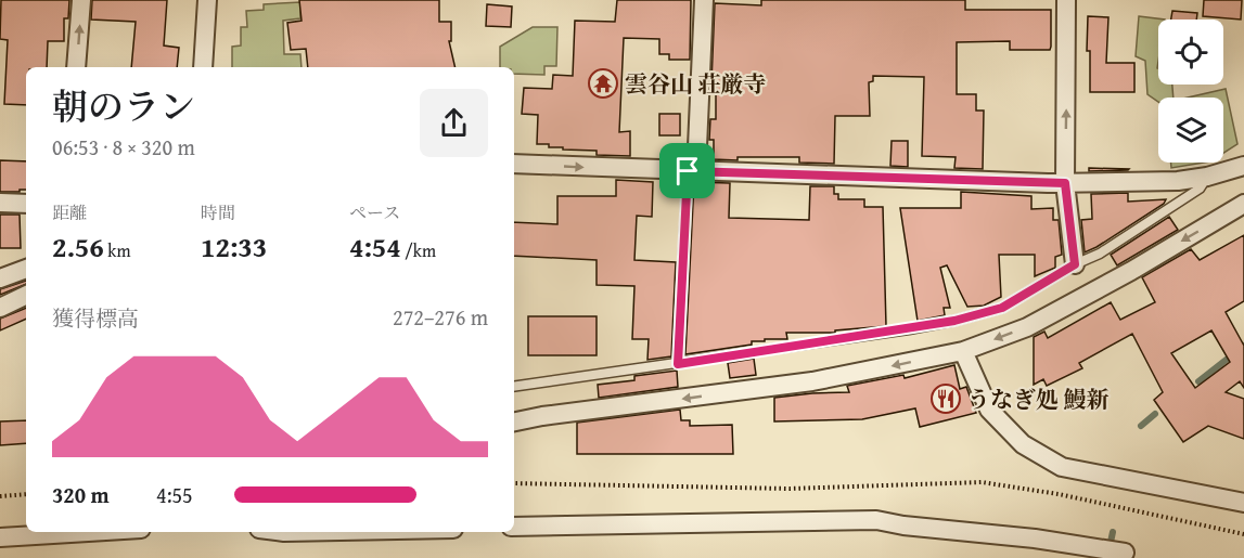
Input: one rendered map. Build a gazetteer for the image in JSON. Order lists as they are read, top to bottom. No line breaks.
{"places":{"temple":["雲谷山 荘厳寺"],"restaurant":["うなぎ処 鰻新"]},"page":{"heading":["朝のラン","06:53 · 8 × 320 m"],"stats":[["距離","2.56 km"],["時間","12:33"],["ペース","4:54 /km"]],"chart":["獲得標高","272–276 m"],"list":[{"name":"320 m","note":"4:55"}]}}
